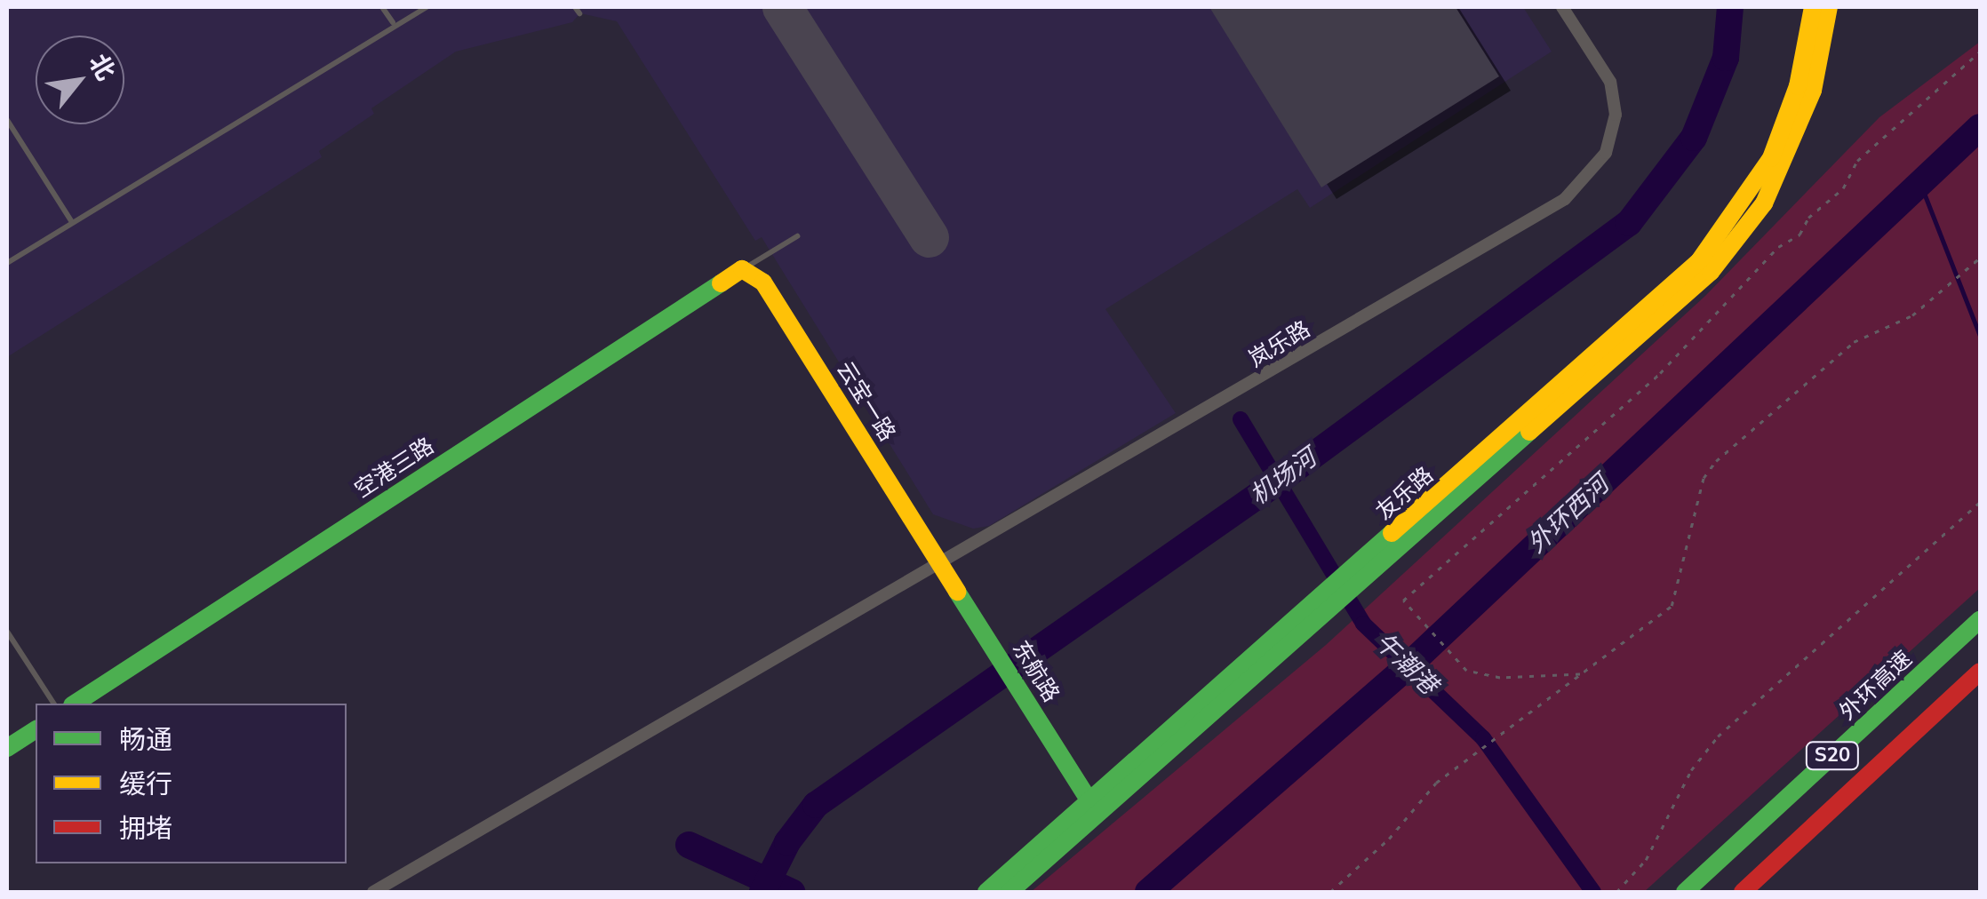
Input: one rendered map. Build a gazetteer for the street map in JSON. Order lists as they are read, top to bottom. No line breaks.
{"streets":{"main road":["云宝一路","空港三路","友乐路","东航路","外环高速","S20"],"street":["岚乐路"]},"crossings":[["岚乐路","云宝一路"],["岚乐路","东航路"],["云宝一路","空港三路"],["云宝一路","东航路"],["友乐路","东航路"]],"water":["机场河","外环西河","午潮港"],"legend":["畅通","缓行","拥堵"],"north":"top right"}
